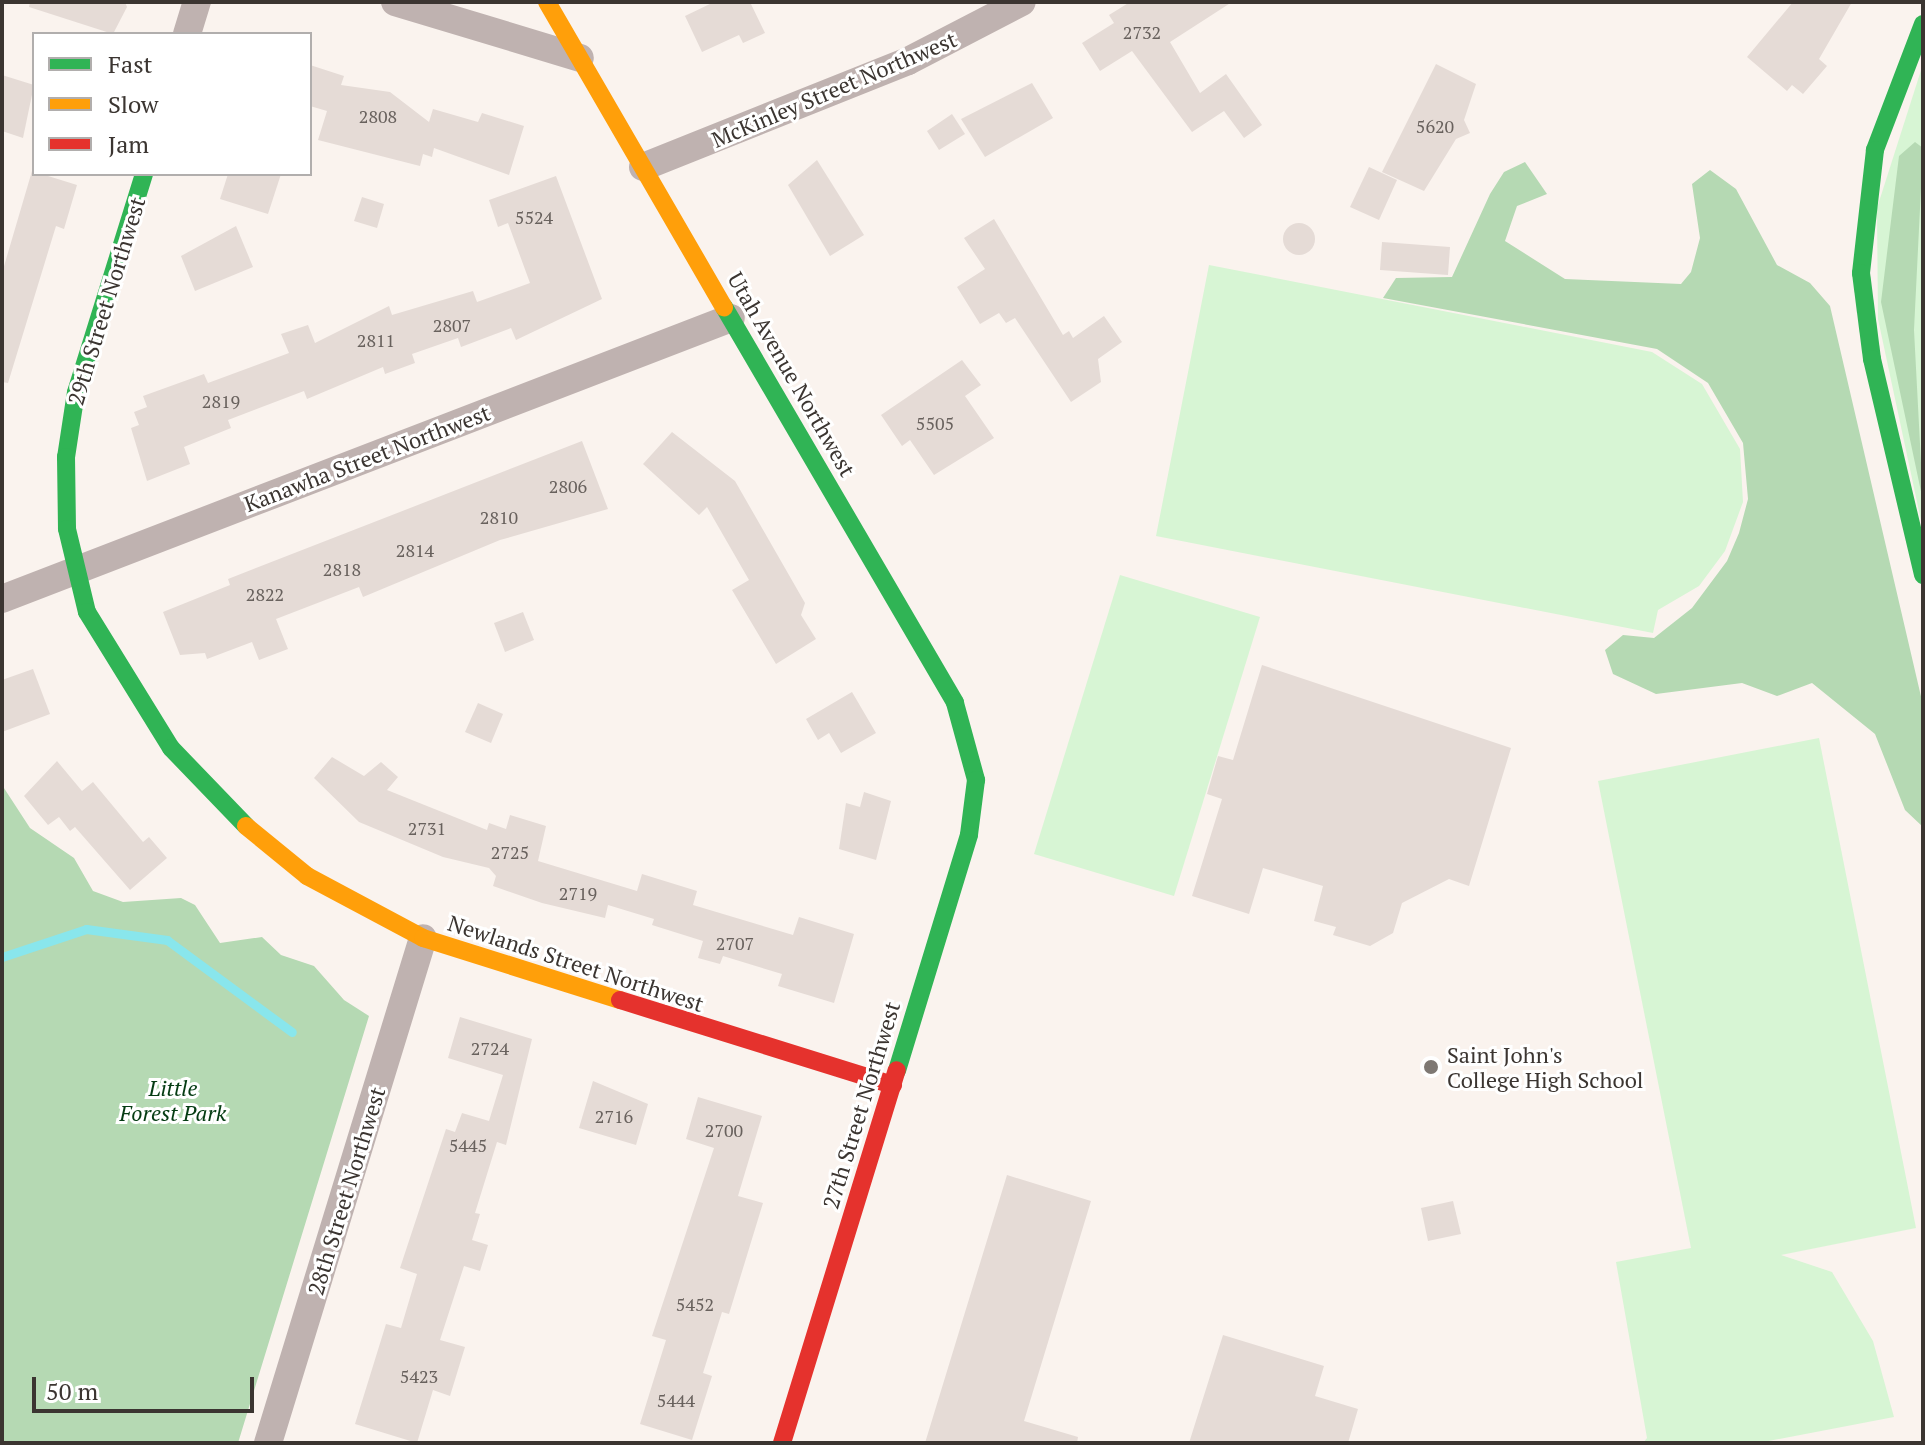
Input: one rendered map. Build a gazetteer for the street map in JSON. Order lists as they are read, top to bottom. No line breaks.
{"streets":{"street":["McKinley Street Northwest","29th Street Northwest","Utah Avenue Northwest","Kanawha Street Northwest","Newlands Street Northwest","27th Street Northwest","28th Street Northwest"]},"crossings":[["McKinley Street Northwest","Utah Avenue Northwest"],["29th Street Northwest","Kanawha Street Northwest"],["29th Street Northwest","Newlands Street Northwest"],["Utah Avenue Northwest","Kanawha Street Northwest"],["Utah Avenue Northwest","27th Street Northwest"],["Kanawha Street Northwest","Newlands Street Northwest"],["Newlands Street Northwest","27th Street Northwest"],["Newlands Street Northwest","28th Street Northwest"]],"parks":["Little Forest Park"],"places":["Saint John's College High School"],"house_numbers":["2732","2808","5620","5524","2807","2811","2819","5505","2806","2810","2814","2818","2822","2731","2725","2719","2707","2724","2716","2700","5445","5452","5423","5444"],"legend":["Fast","Slow","Jam"],"scale_bar":"50 m"}
